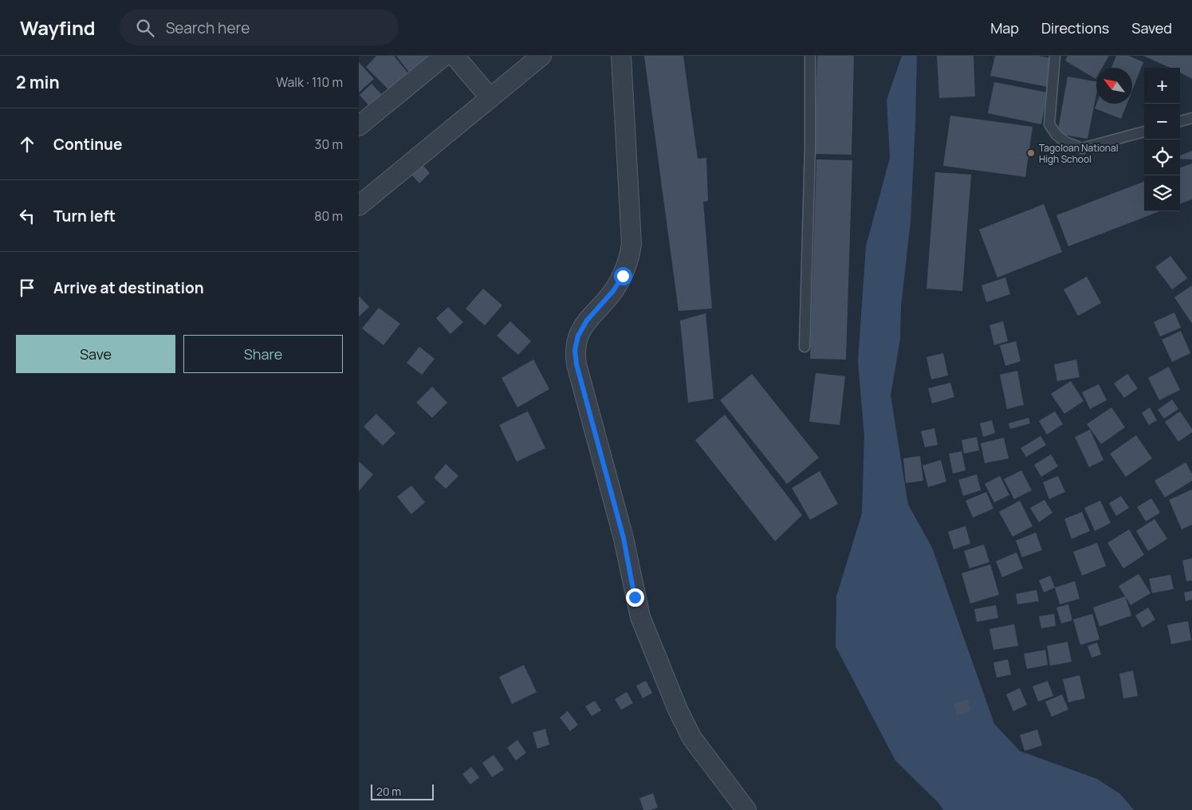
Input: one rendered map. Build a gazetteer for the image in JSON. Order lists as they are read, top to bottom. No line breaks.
{"places":["Tagoloan National High School"],"scale_bar":"20 m","north":"top left","page":{"header":"Wayfind","search":"Search here","nav":["Map","Directions","Saved"],"heading":["2 min","Walk · 110 m"],"map_buttons":["+","−"],"list":[["Continue","30 m"],["Turn left","80 m"],"Arrive at destination"],"buttons":["Save","Share"],"scale":"20 m"}}
